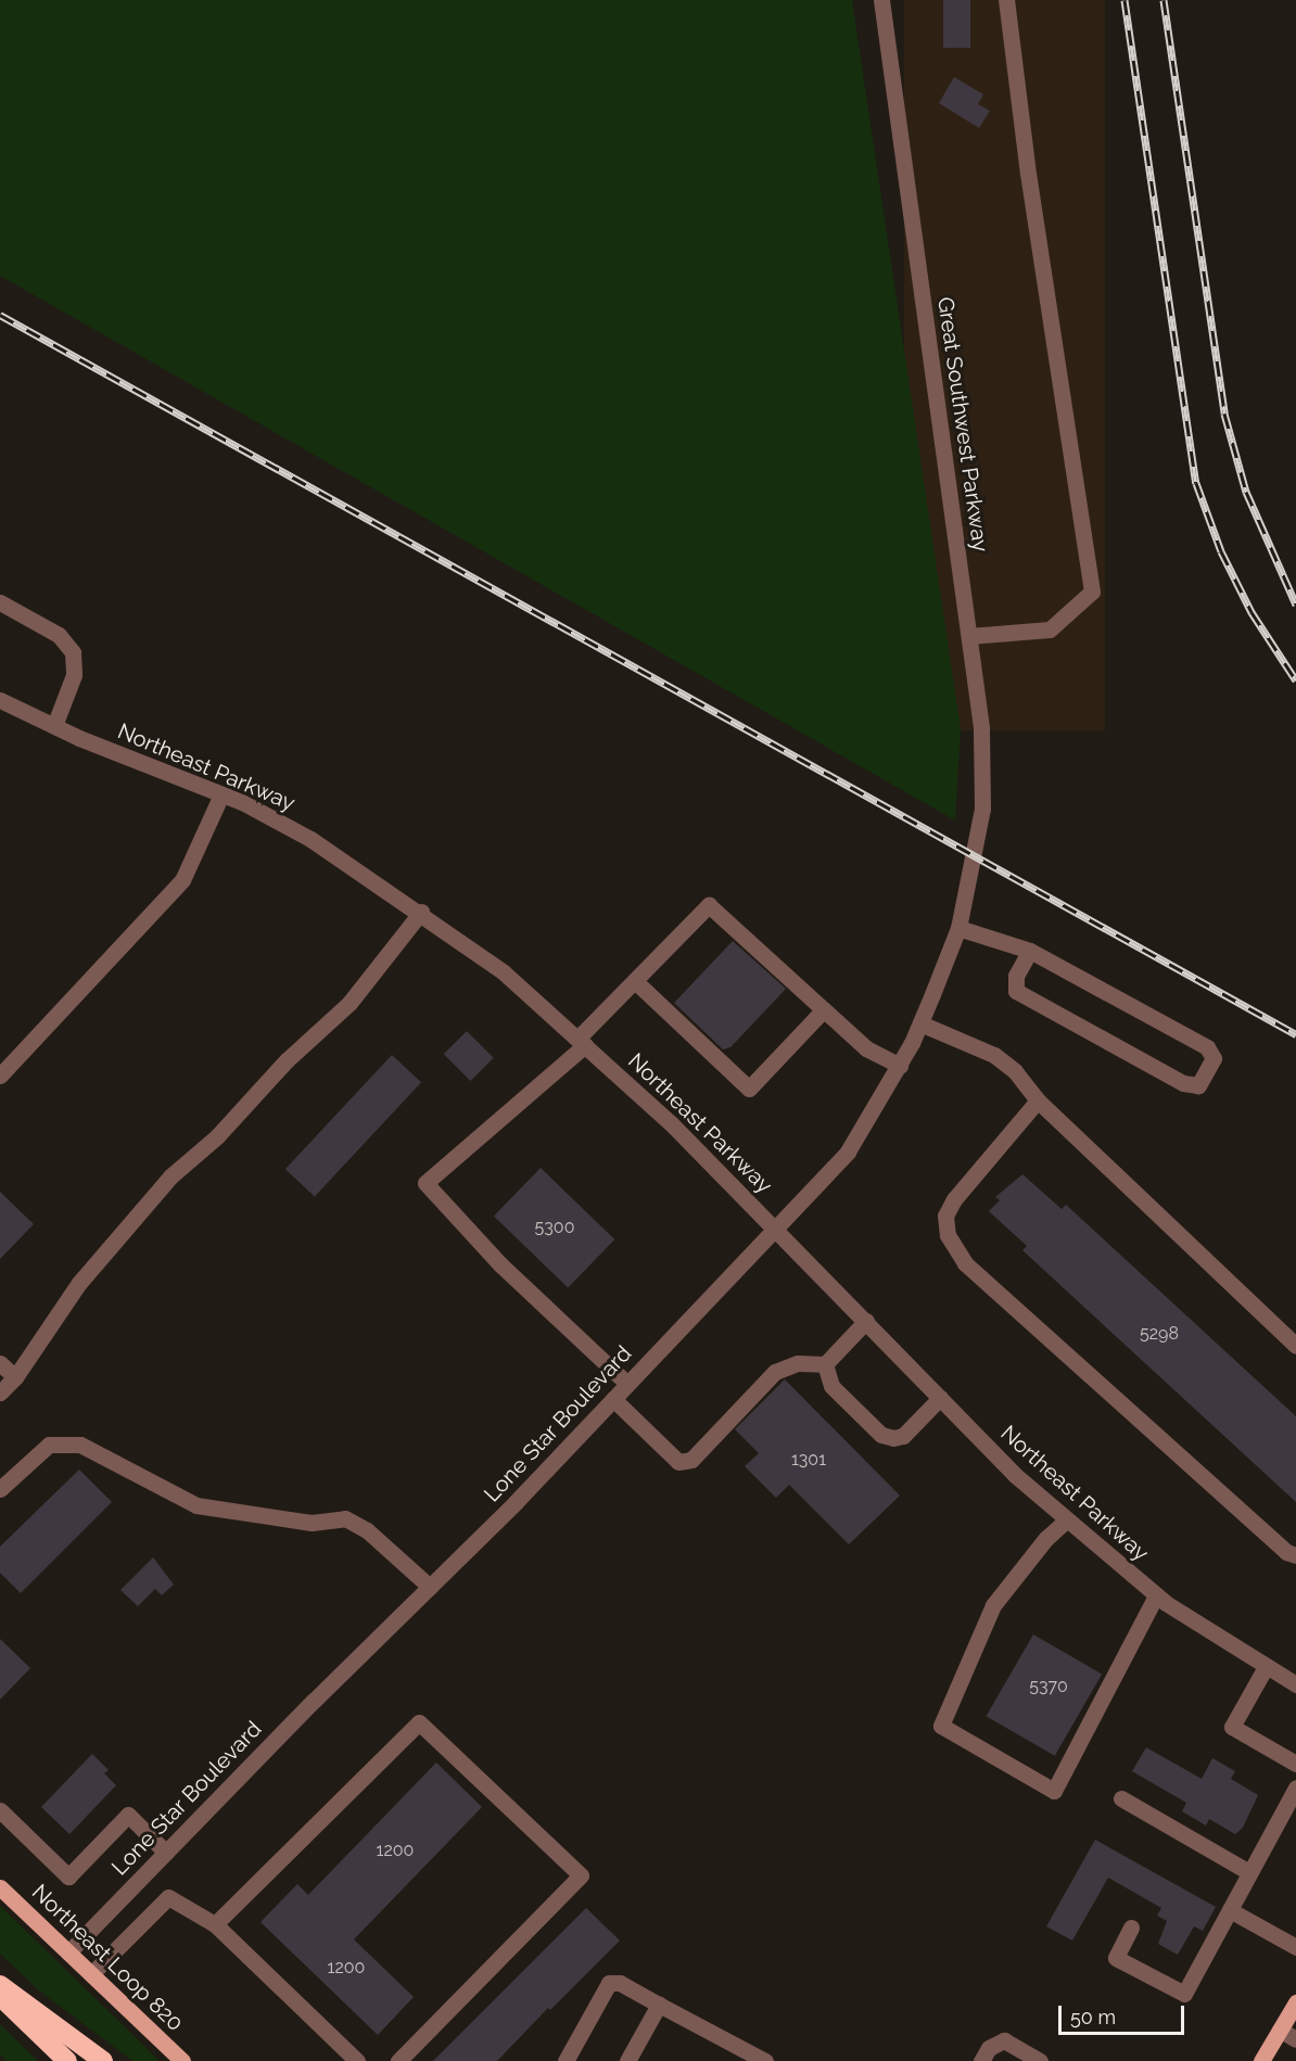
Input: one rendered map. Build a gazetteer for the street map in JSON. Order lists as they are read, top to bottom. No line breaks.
{"streets":{"main road":["Northeast Loop 820"],"street":["Great Southwest Parkway","Northeast Parkway","Lone Star Boulevard"]},"crossings":[["Great Southwest Parkway","Lone Star Boulevard"],["Northeast Parkway","Lone Star Boulevard"],["Lone Star Boulevard","Northeast Loop 820"]],"house_numbers":["5300","5298","1301","5370","1200","1200"],"scale_bar":"50 m"}
